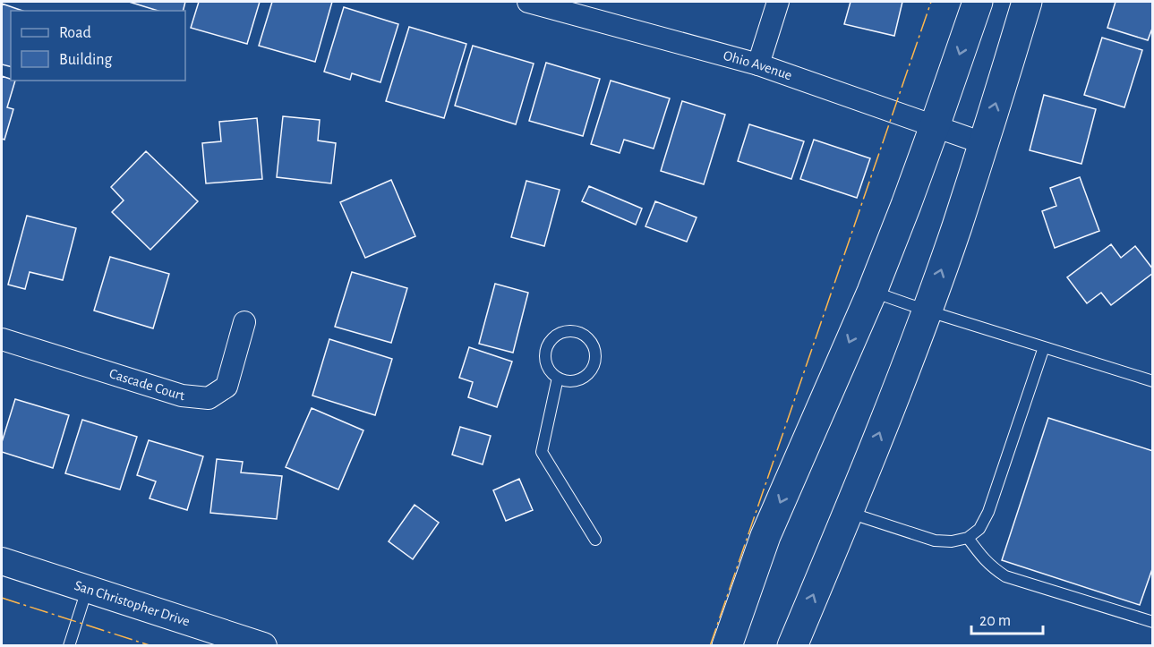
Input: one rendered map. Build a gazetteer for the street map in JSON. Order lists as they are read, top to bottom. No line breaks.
{"streets":{"street":["Ohio Avenue","Cascade Court","San Christopher Drive"]},"legend":["Road","Building"],"scale_bar":"20 m"}
